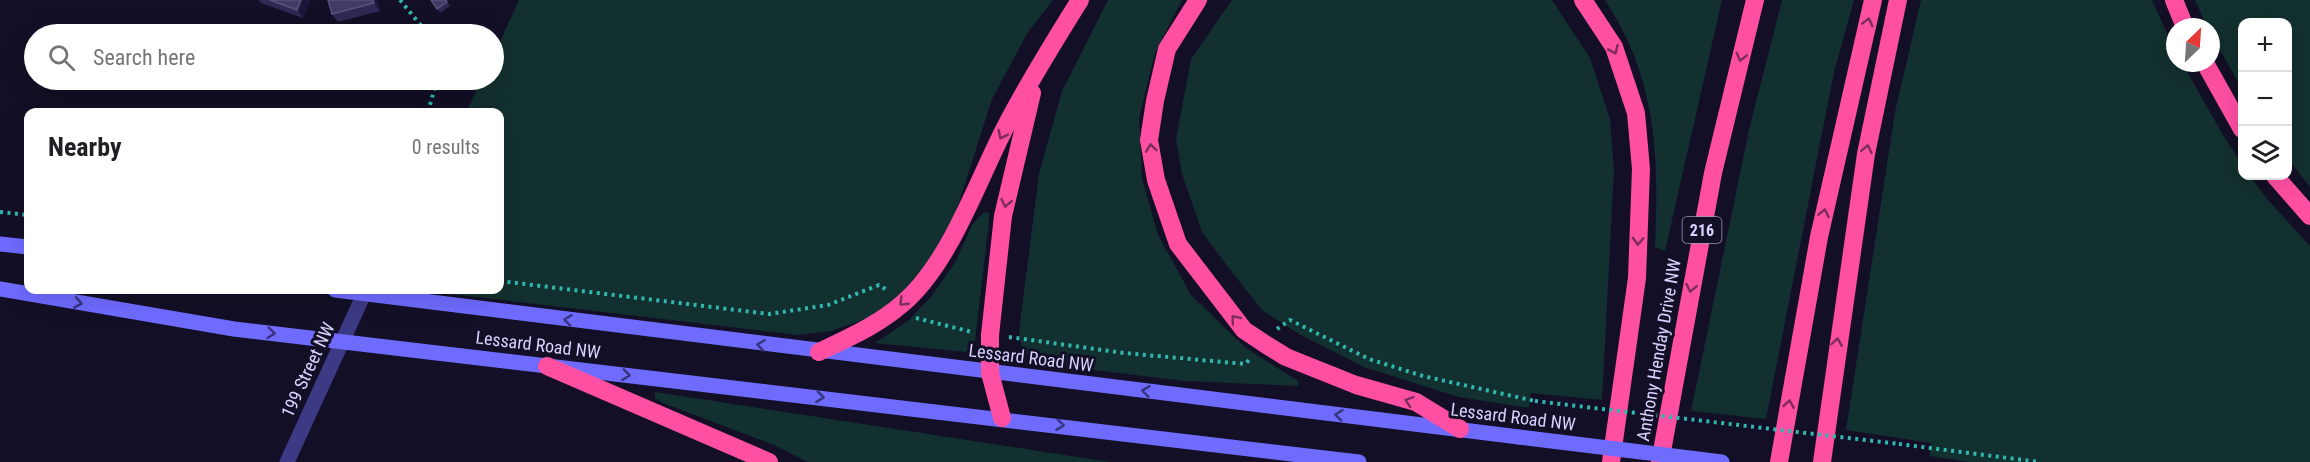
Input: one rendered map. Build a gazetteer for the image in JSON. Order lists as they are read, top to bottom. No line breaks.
{"streets":{"highway":["216","Anthony Henday Drive NW"],"main road":["Lessard Road NW"],"street":["199 Street NW"]},"crossings":[["Lessard Road NW","199 Street NW"]],"north":"top right","page":{"map_buttons":["+","−"],"search":"Search here","heading":["Nearby","0 results"]}}
